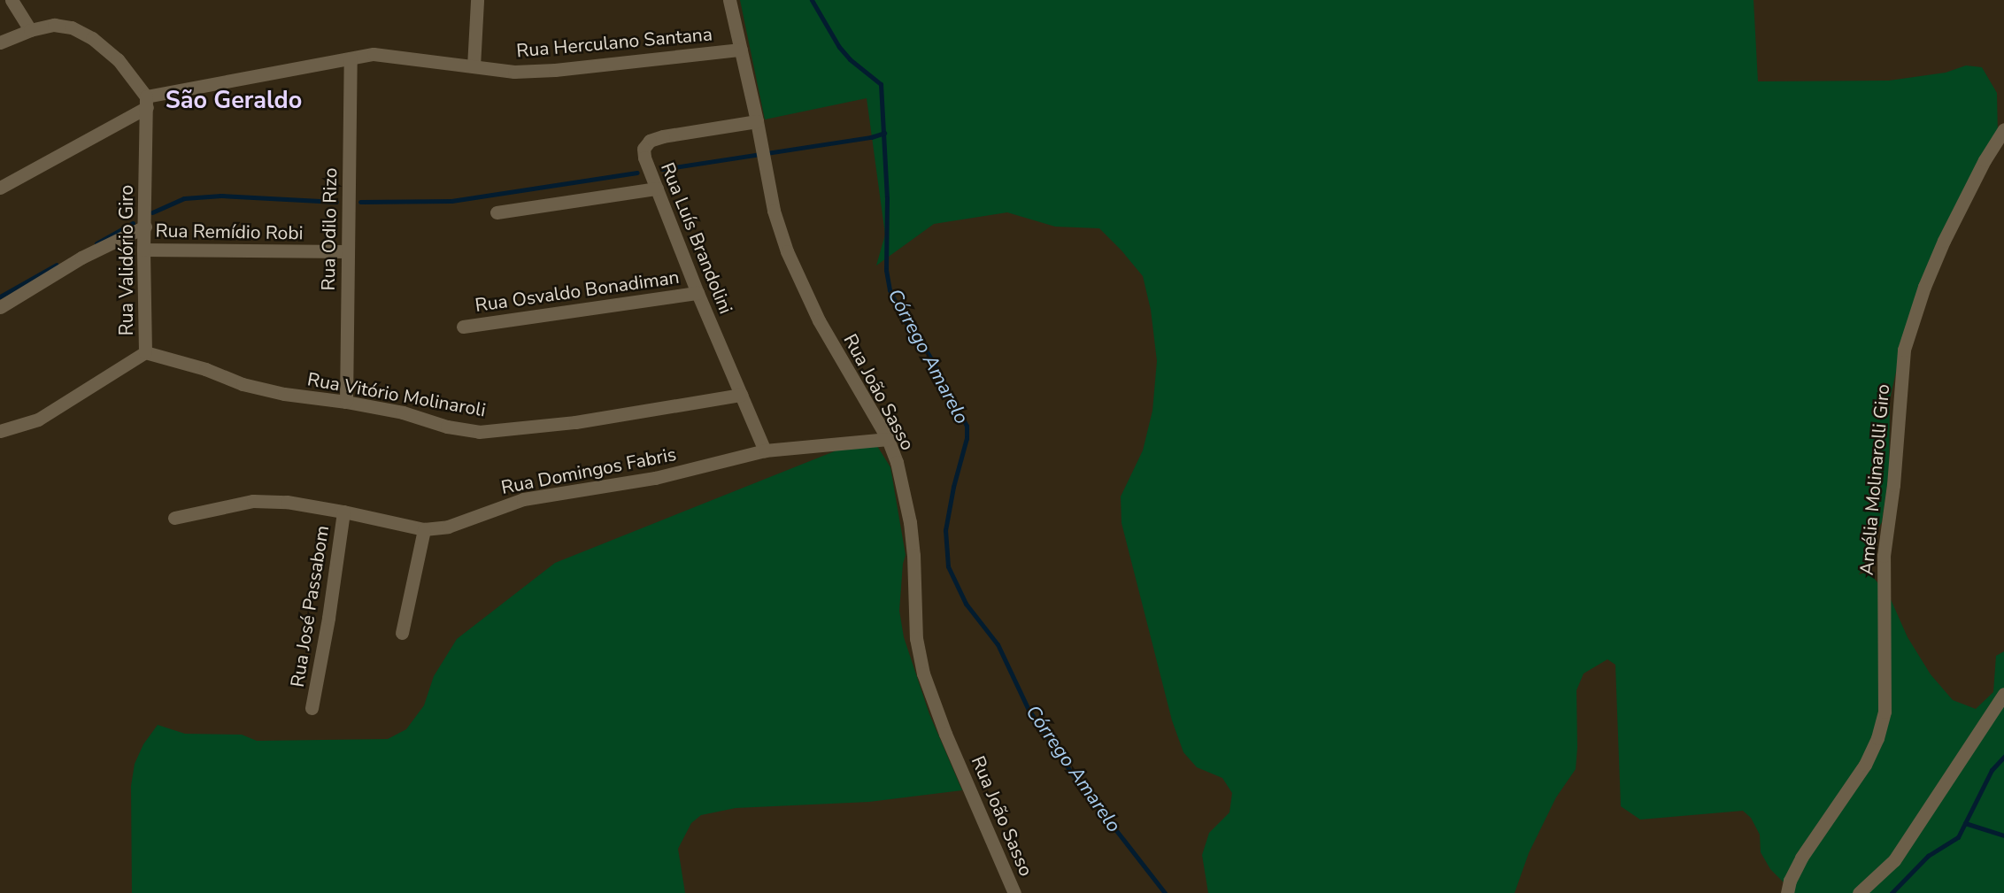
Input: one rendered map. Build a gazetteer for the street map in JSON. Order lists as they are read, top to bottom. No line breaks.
{"streets":{"street":["Rua Herculano Santana","Rua Odilo Rizo","Rua Remídio Robi","Rua Luís Brandolini","Rua Validório Giro","Rua Osvaldo Bonadiman","Rua João Sasso","Rua Vitório Molinaroli","Rua Domingos Fabris","Amélia Molinarolli Giro","Rua José Passabom"]},"crossings":[["Rua Herculano Santana","Rua Odilo Rizo"],["Rua Herculano Santana","Rua Validório Giro"],["Rua Herculano Santana","Rua João Sasso"],["Rua Odilo Rizo","Rua Remídio Robi"],["Rua Odilo Rizo","Rua Vitório Molinaroli"],["Rua Remídio Robi","Rua Validório Giro"],["Rua Luís Brandolini","Rua Osvaldo Bonadiman"],["Rua Luís Brandolini","Rua João Sasso"],["Rua Luís Brandolini","Rua Vitório Molinaroli"],["Rua Luís Brandolini","Rua Domingos Fabris"],["Rua Validório Giro","Rua Vitório Molinaroli"],["Rua João Sasso","Rua Domingos Fabris"],["Rua Domingos Fabris","Rua José Passabom"]],"districts":["São Geraldo"],"water":["Córrego Amarelo"]}
